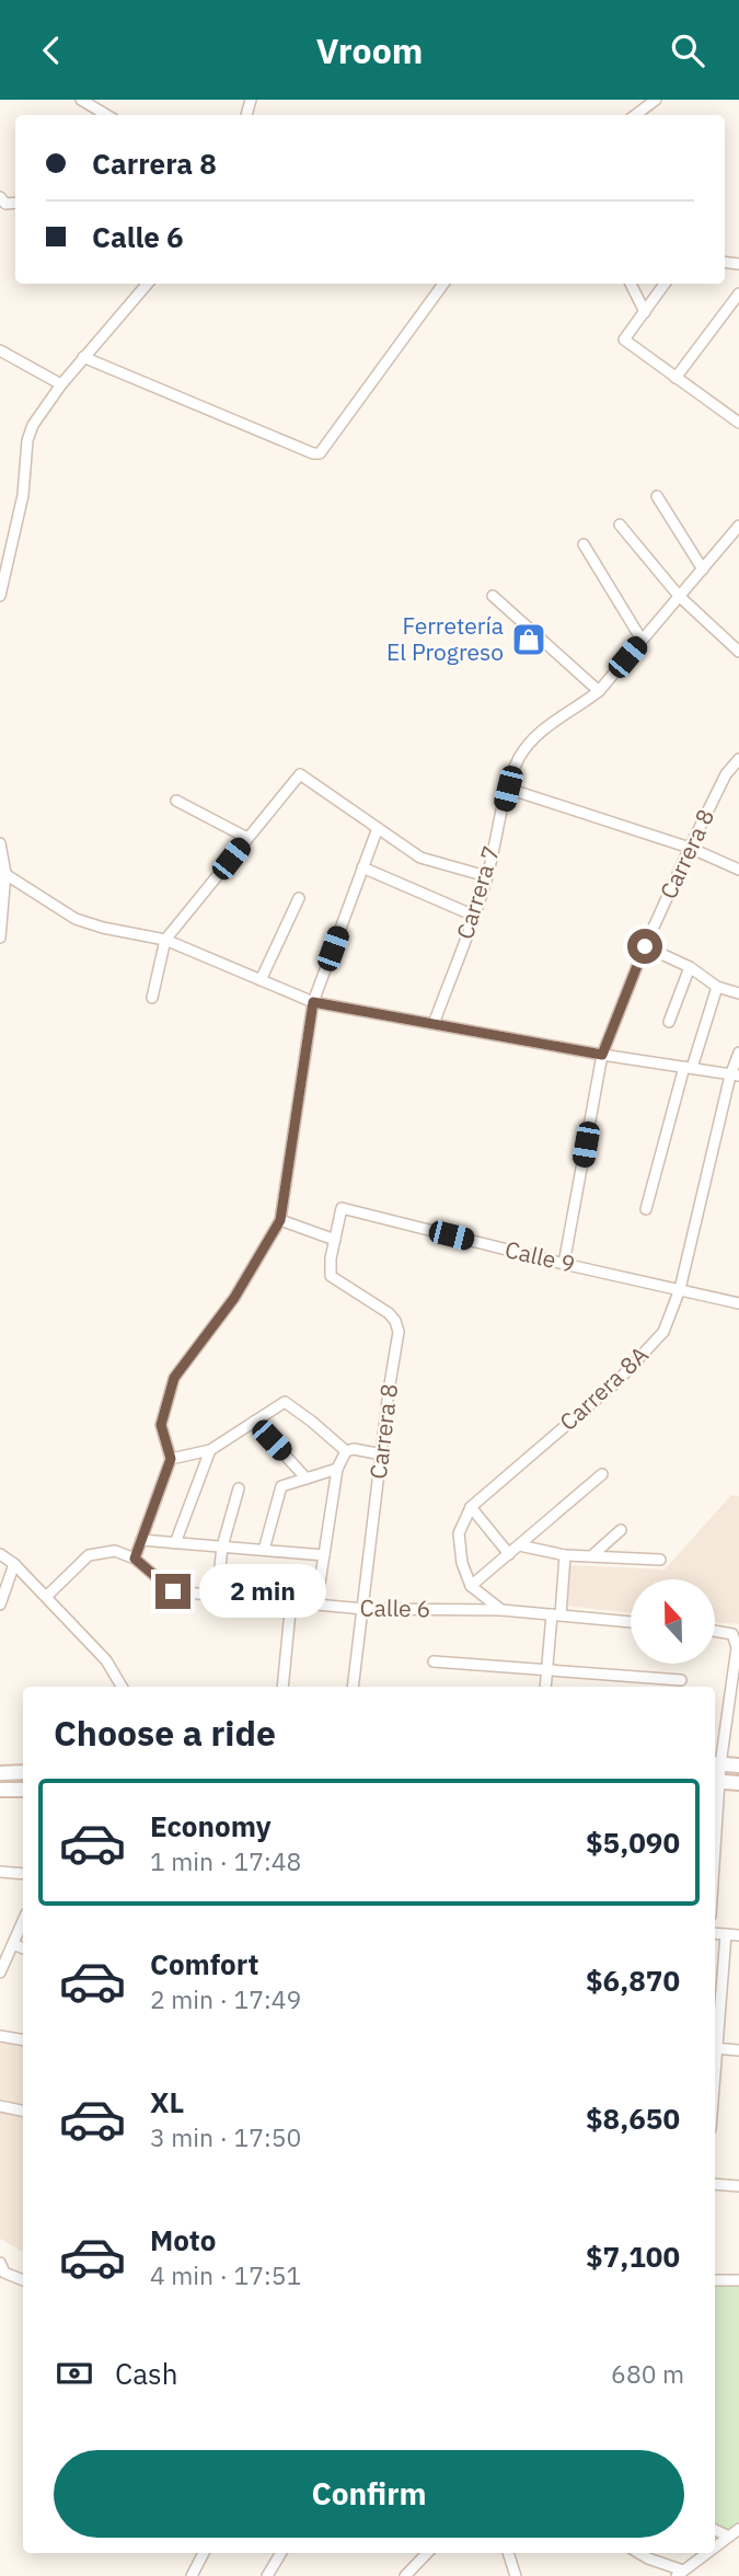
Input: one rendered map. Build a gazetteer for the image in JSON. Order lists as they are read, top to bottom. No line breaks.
{"streets":{"street":["Carrera 8","Carrera 7","Calle 9","Carrera 8A","Calle 6"]},"crossings":[["Carrera 8","Calle 9"],["Carrera 8","Calle 6"],["Calle 9","Carrera 8A"]],"places":{"shop":["Ferretería El Progreso"]},"north":"top","page":{"header":"Vroom","banner":["Carrera 8","Calle 6"],"bubble":"2 min","heading":"Choose a ride","list":[{"name":"Economy","note":"1 min · 17:48","value":"$5,090"},{"name":"Comfort","note":"2 min · 17:49","value":"$6,870"},{"name":"XL","note":"3 min · 17:50","value":"$8,650"},{"name":"Moto","note":"4 min · 17:51","value":"$7,100"}],"pay":["Cash","680 m"],"buttons":"Confirm"}}
